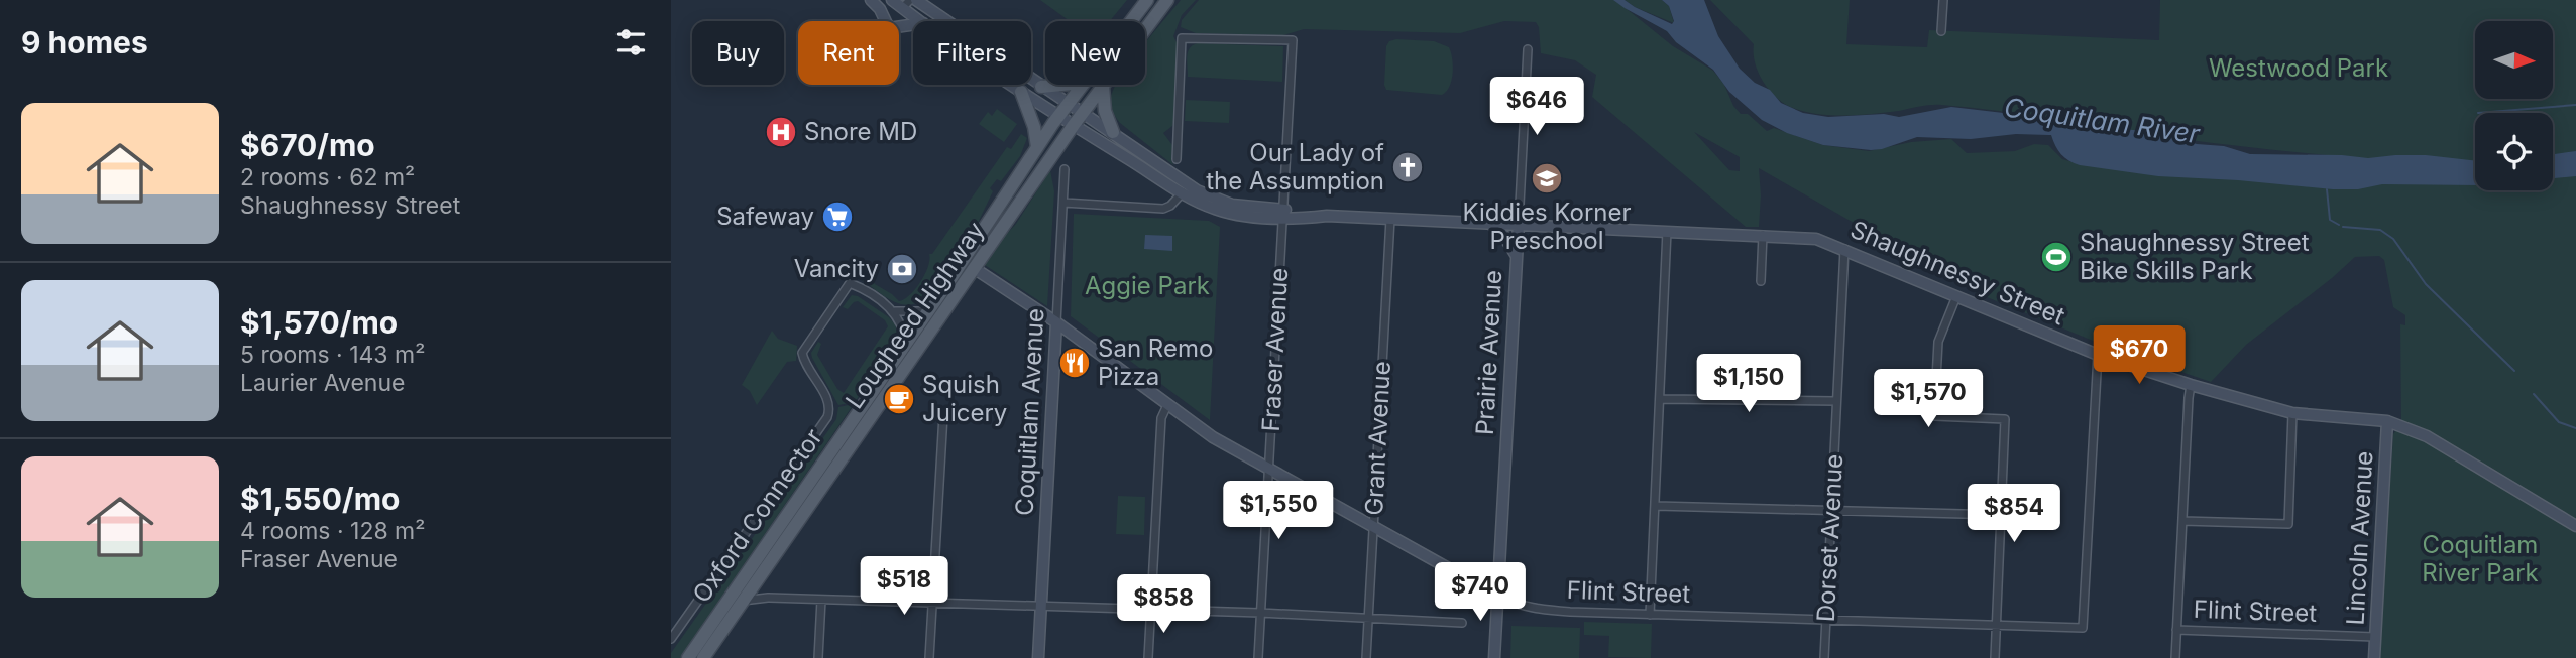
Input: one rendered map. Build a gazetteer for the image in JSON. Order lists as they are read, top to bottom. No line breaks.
{"streets":{"main road":["Shaughnessy Street","Lougheed Highway","Prairie Avenue","Coquitlam Avenue","Lincoln Avenue","Flint Street"],"street":["Fraser Avenue","Grant Avenue","Oxford Connector","Dorset Avenue"]},"crossings":[["Shaughnessy Street","Lougheed Highway"],["Shaughnessy Street","Fraser Avenue"],["Shaughnessy Street","Prairie Avenue"],["Shaughnessy Street","Grant Avenue"],["Shaughnessy Street","Dorset Avenue"],["Shaughnessy Street","Lincoln Avenue"],["Shaughnessy Street","Flint Street"],["Lougheed Highway","Flint Street"],["Fraser Avenue","Flint Street"],["Prairie Avenue","Flint Street"],["Coquitlam Avenue","Flint Street"],["Grant Avenue","Flint Street"],["Dorset Avenue","Flint Street"],["Lincoln Avenue","Flint Street"]],"water":["Coquitlam River"],"parks":["Westwood Park","Aggie Park","Coquitlam River Park"],"places":{"hospital":["Snore MD"],"church":["Our Lady of the Assumption"],"school or university":["Kiddies Korner Preschool"],"supermarket":["Safeway"],"sports":["Shaughnessy Street Bike Skills Park"],"bank":["Vancity"],"restaurant":["San Remo Pizza"],"cafe":["Squish Juicery"]},"north":"right","page":{"heading":"9 homes","chip":["Buy","Rent","Filters","New"],"price":["$646","$670","$1,150","$1,570","$1,550","$854","$518","$740","$858"],"list":[{"name":"$670/mo","note":"2 rooms · 62 m² · Shaughnessy Street"},{"name":"$1,570/mo","note":"5 rooms · 143 m² · Laurier Avenue"},{"name":"$1,550/mo","note":"4 rooms · 128 m² · Fraser Avenue"}]}}
